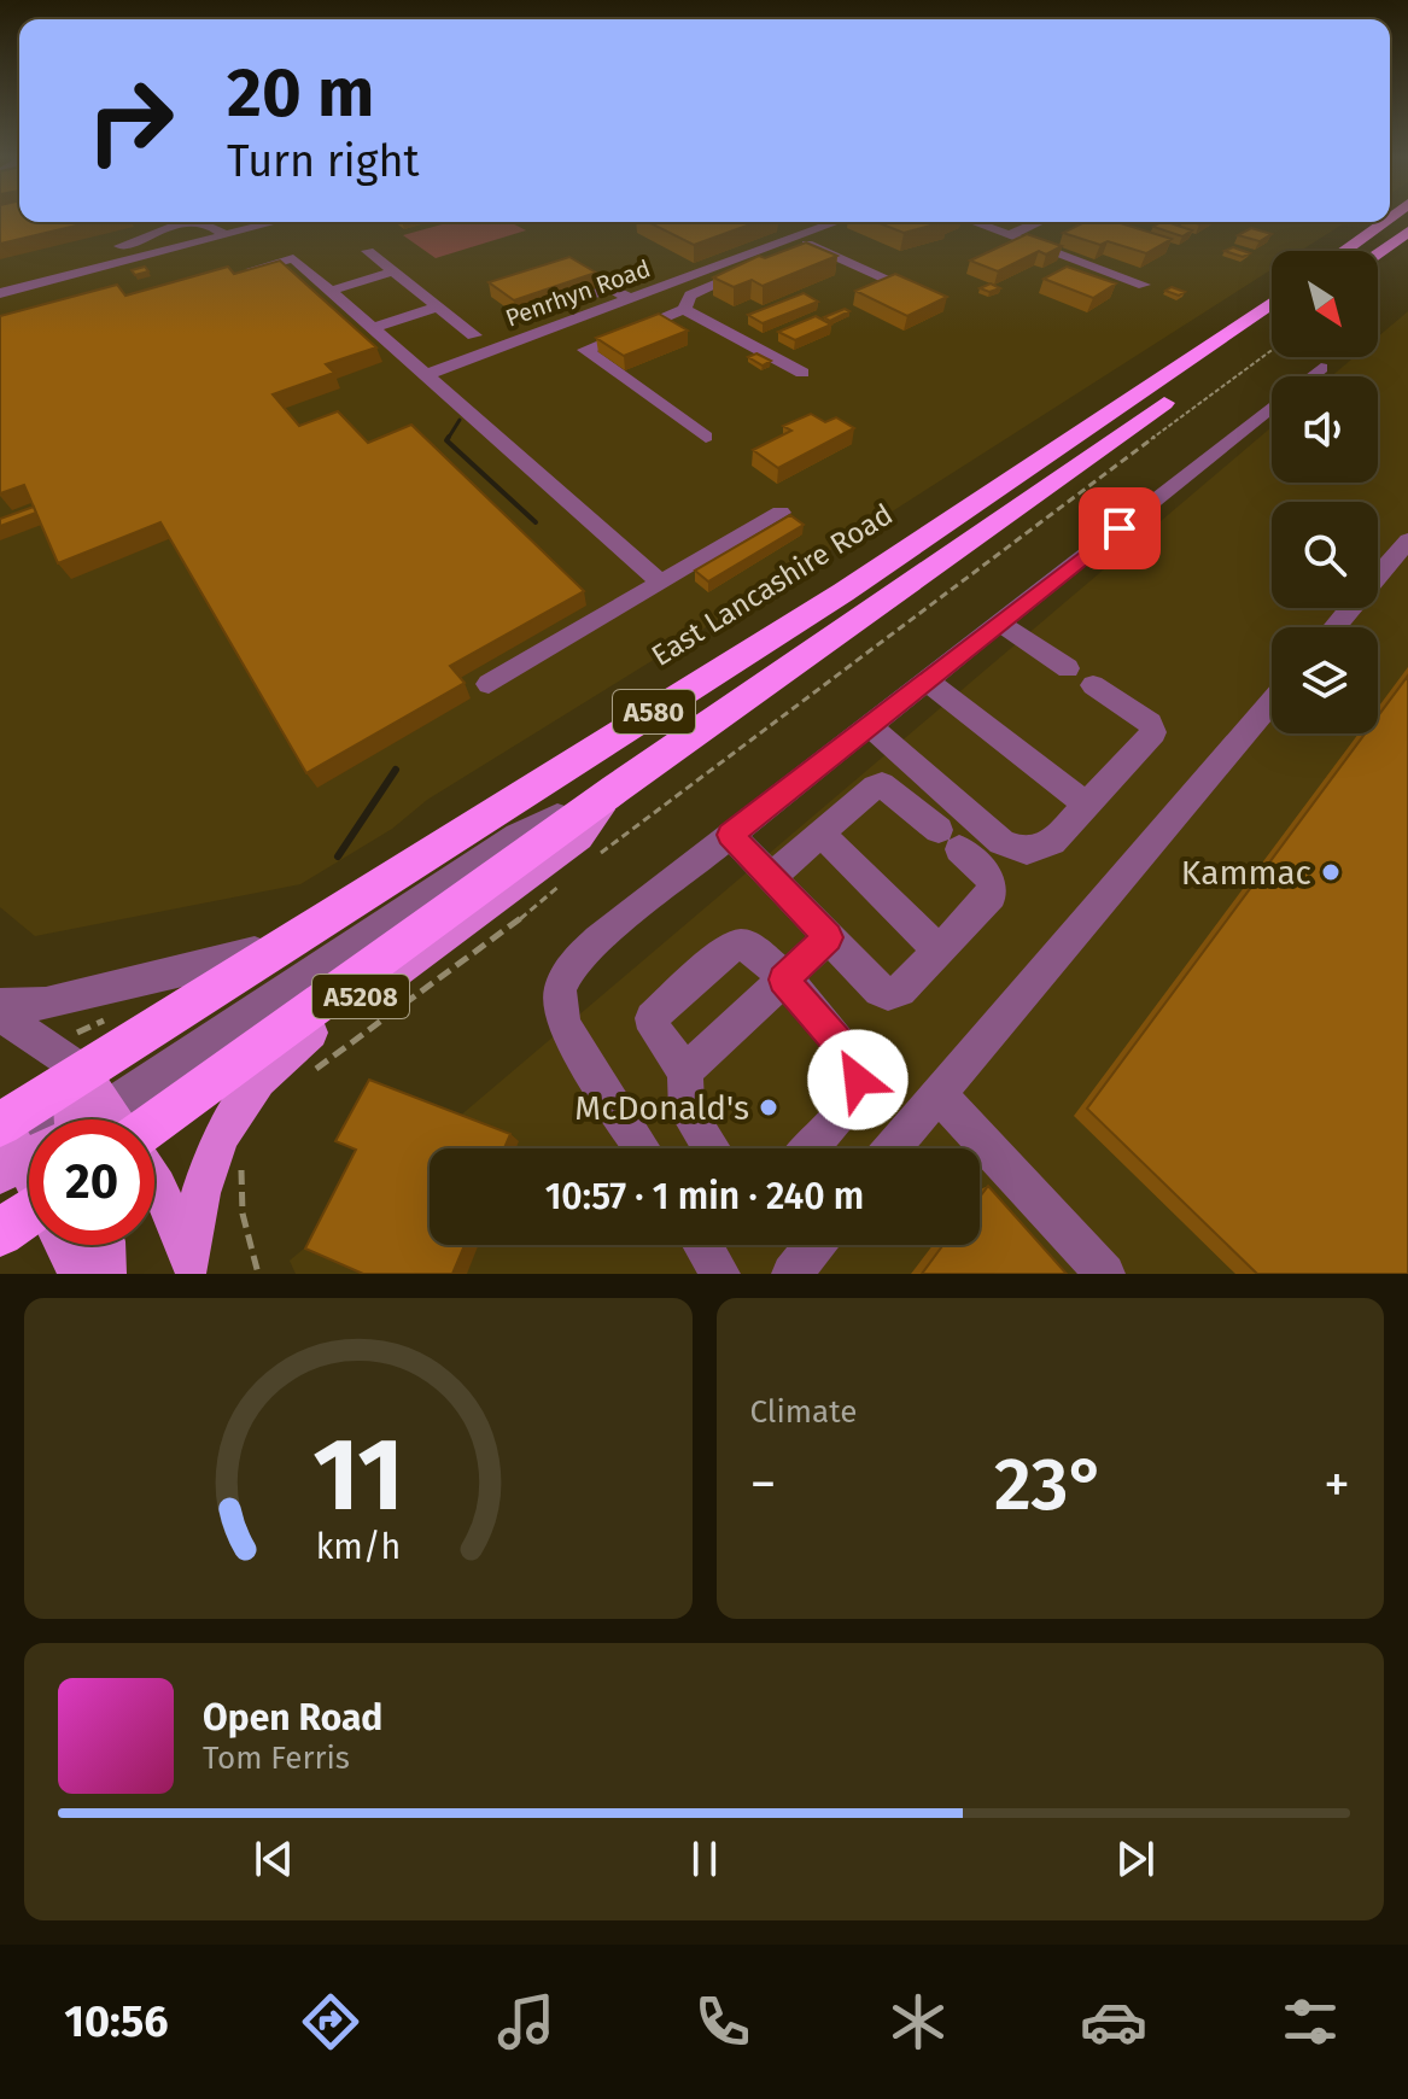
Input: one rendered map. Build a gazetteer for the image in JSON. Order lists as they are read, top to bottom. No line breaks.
{"streets":{"highway":["East Lancashire Road","A580"],"main road":["A5208"],"street":["Penrhyn Road"]},"crossings":[["A580","A5208"]],"places":["Kammac","McDonald's"],"north":"bottom right","page":{"turn":["20 m","Turn right"],"limit":"20","trip":"10:57 · 1 min · 240 m","tile":"Climate","heat":["−","23°","+"],"song":["Open Road","Tom Ferris"],"tabs":"10:56","gauge":["11","km/h"]}}
